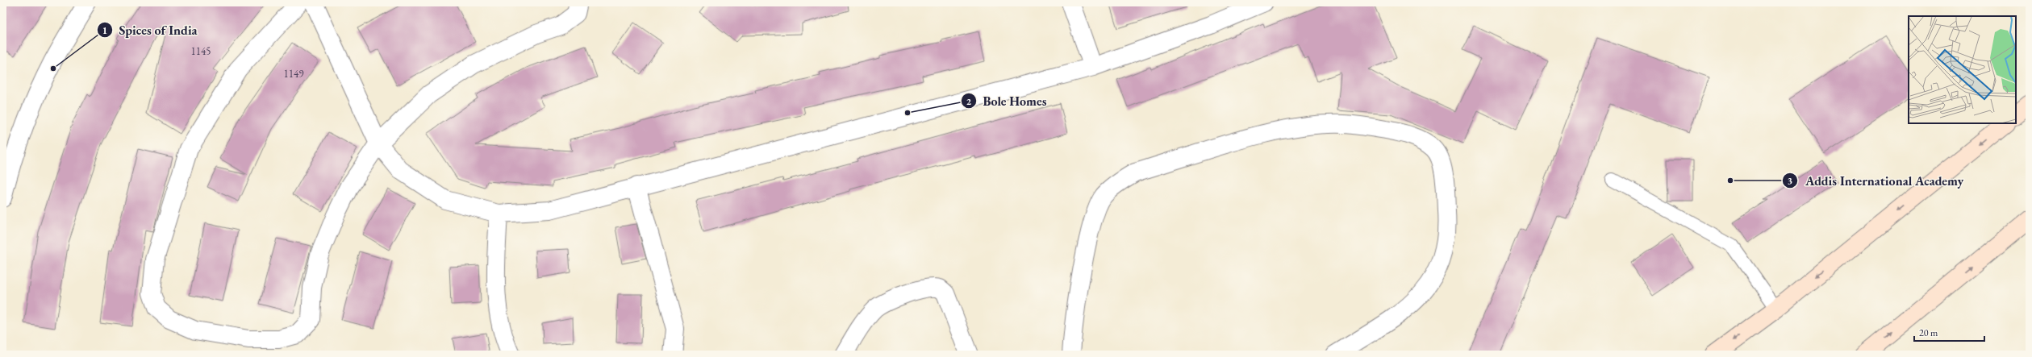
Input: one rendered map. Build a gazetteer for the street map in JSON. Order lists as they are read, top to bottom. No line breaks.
{"places":["Spices of India","Bole Homes","Addis International Academy"],"house_numbers":["1145","1149"],"scale_bar":"20 m"}
